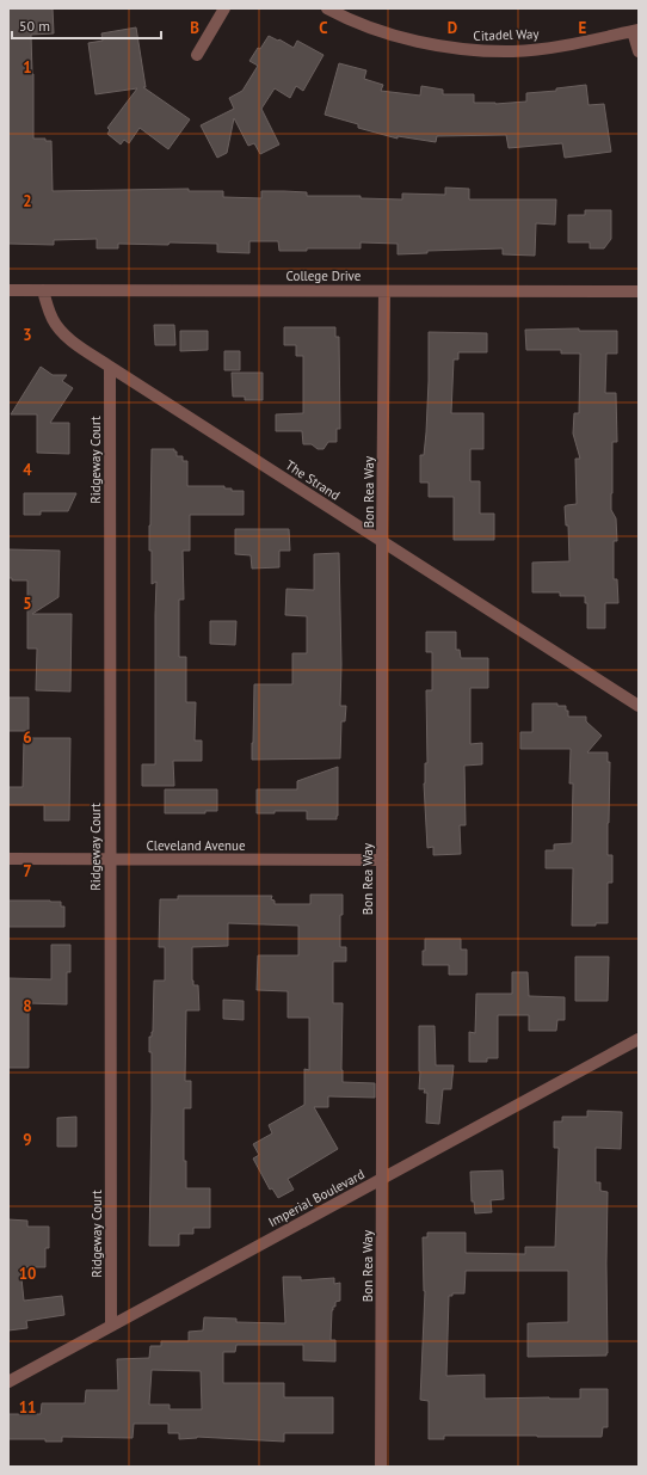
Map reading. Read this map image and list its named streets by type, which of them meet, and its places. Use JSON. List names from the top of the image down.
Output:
{
  "streets": {
    "street": [
      "Citadel Way",
      "College Drive",
      "Ridgeway Court",
      "The Strand",
      "Bon Rea Way",
      "Cleveland Avenue",
      "Imperial Boulevard"
    ]
  },
  "crossings": [
    ["College Drive", "The Strand"],
    ["College Drive", "Bon Rea Way"],
    ["Ridgeway Court", "The Strand"],
    ["Ridgeway Court", "Cleveland Avenue"],
    ["Ridgeway Court", "Imperial Boulevard"],
    ["The Strand", "Bon Rea Way"],
    ["Bon Rea Way", "Cleveland Avenue"],
    ["Bon Rea Way", "Imperial Boulevard"]
  ],
  "scale_bar": "50 m",
  "grid": {
    "columns": [
      "B",
      "C",
      "D",
      "E"
    ],
    "rows": [
      "1",
      "2",
      "3",
      "4",
      "5",
      "6",
      "7",
      "8",
      "9",
      "10",
      "11"
    ]
  }
}
